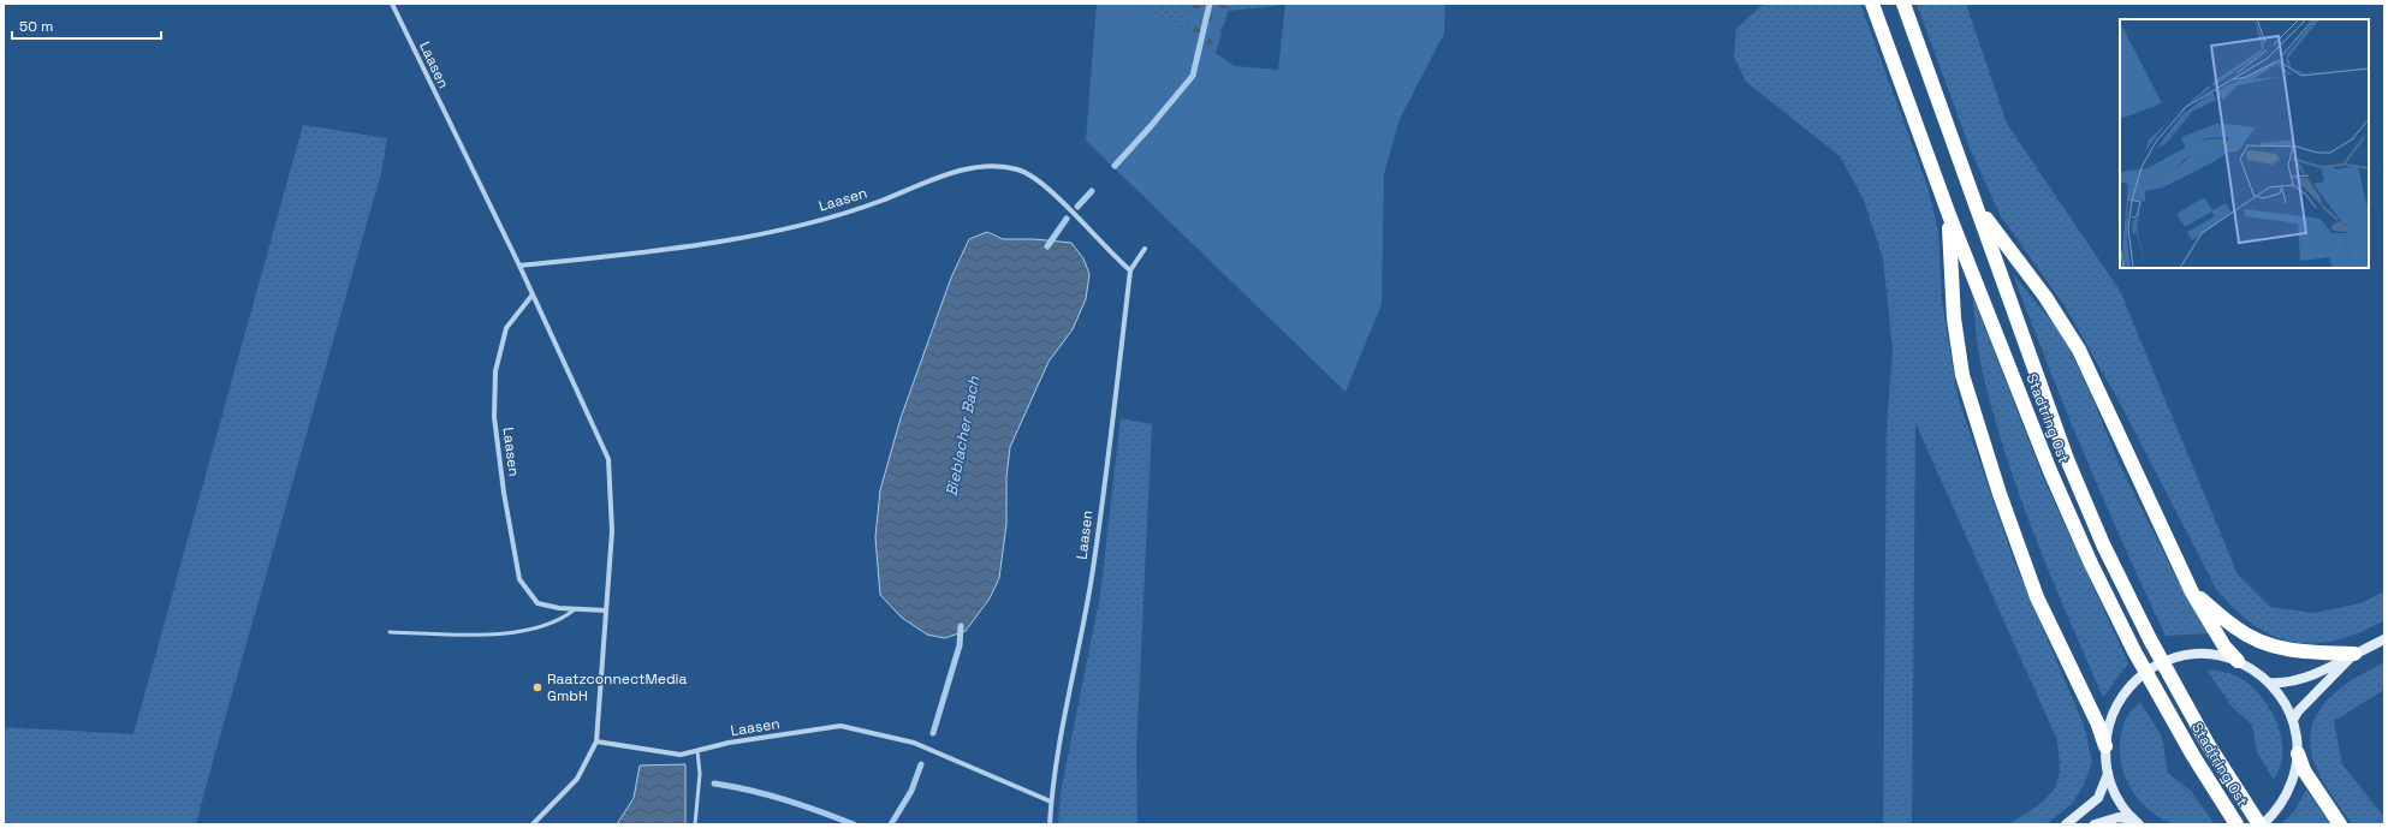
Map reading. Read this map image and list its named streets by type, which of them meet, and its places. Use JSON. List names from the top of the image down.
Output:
{
  "streets": {
    "highway": ["Stadtring Ost"],
    "street": ["Laasen"]
  },
  "water": ["Bieblacher Bach"],
  "places": ["RaatzconnectMedia GmbH"],
  "scale_bar": "50 m"
}
